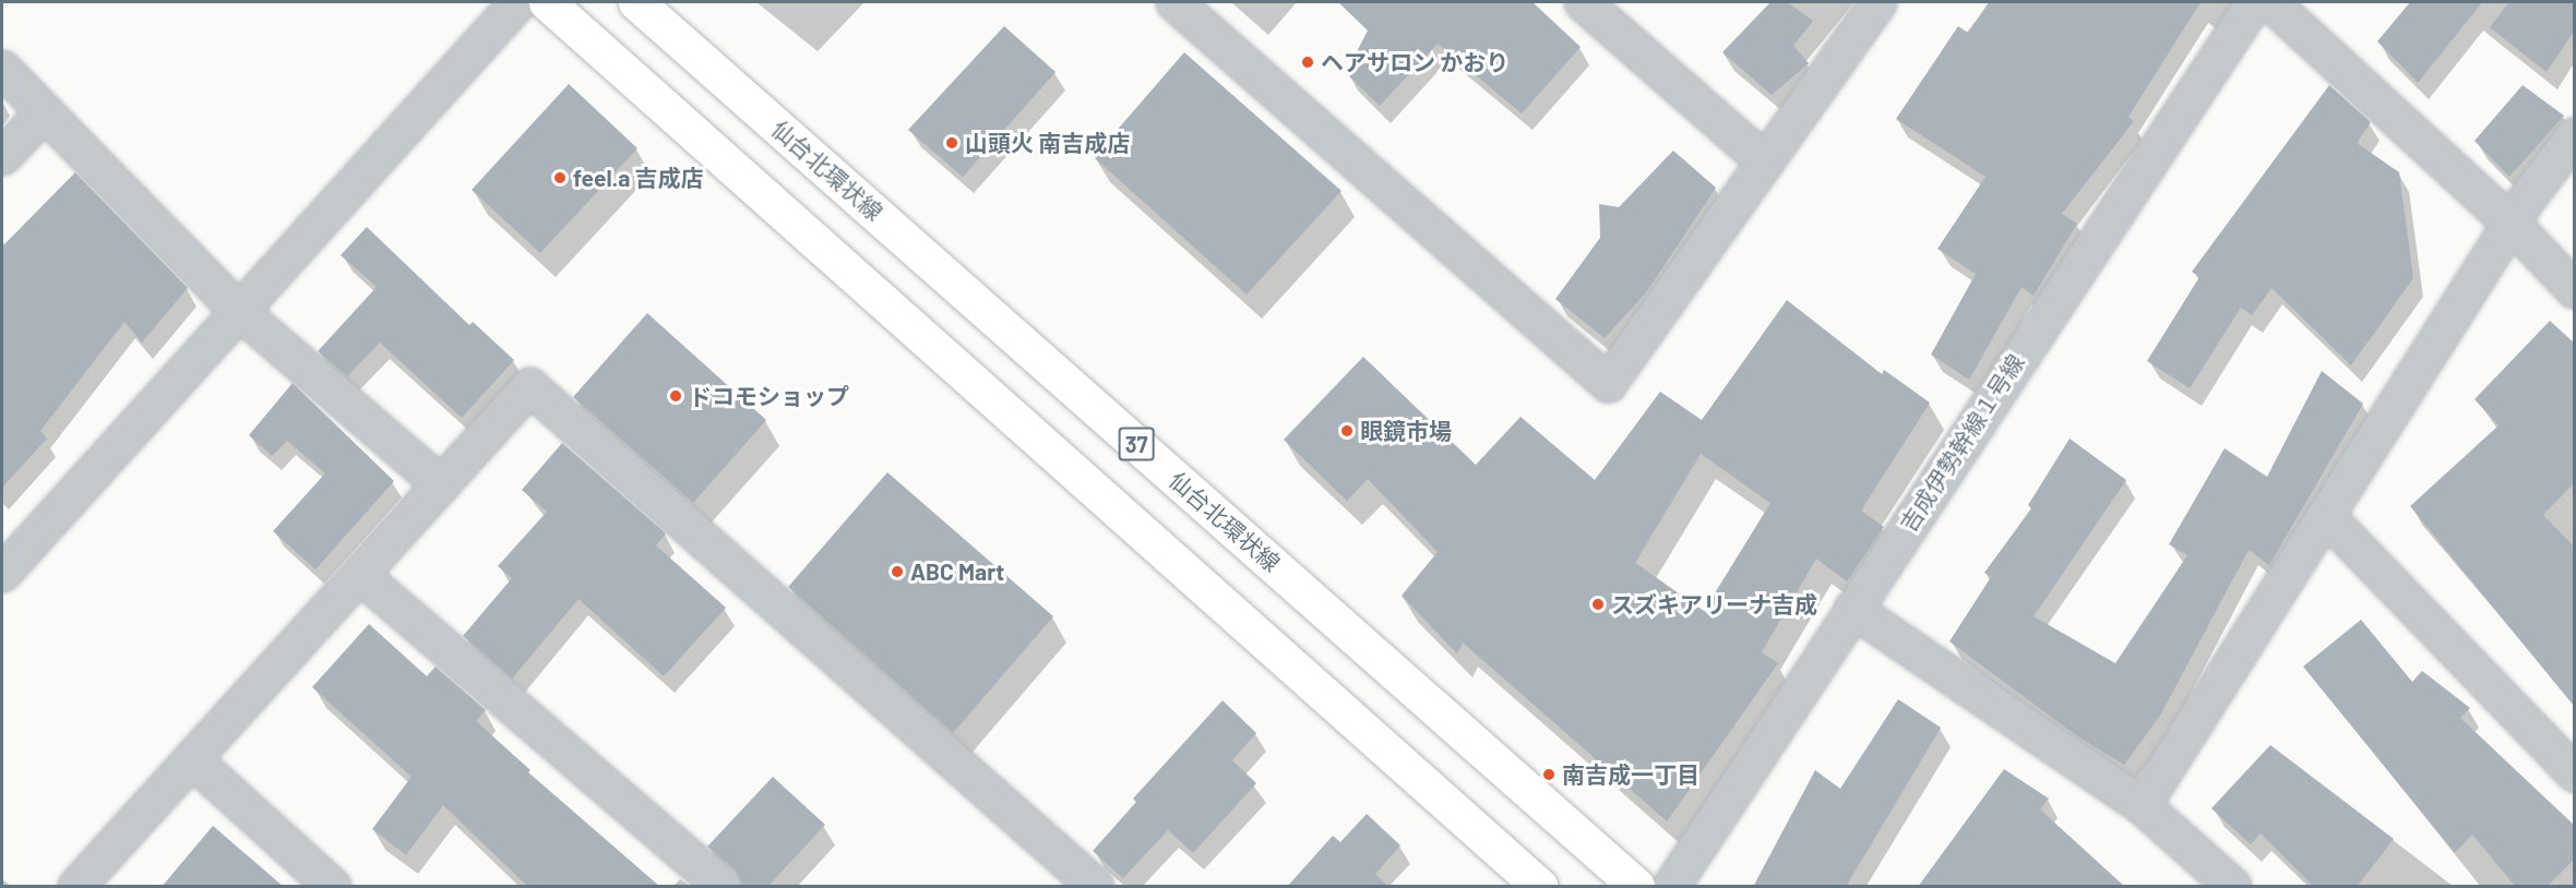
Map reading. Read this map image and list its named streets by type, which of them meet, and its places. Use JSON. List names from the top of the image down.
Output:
{
  "streets": {
    "main road": ["仙台北環状線", "37"],
    "street": ["吉成伊勢幹線１号線"]
  },
  "places": [
    "ヘアサロン かおり",
    "山頭火 南吉成店",
    "feel.a 吉成店",
    "ドコモショップ",
    "眼鏡市場",
    "ABC Mart",
    "スズキアリーナ吉成",
    "南吉成一丁目"
  ]
}
